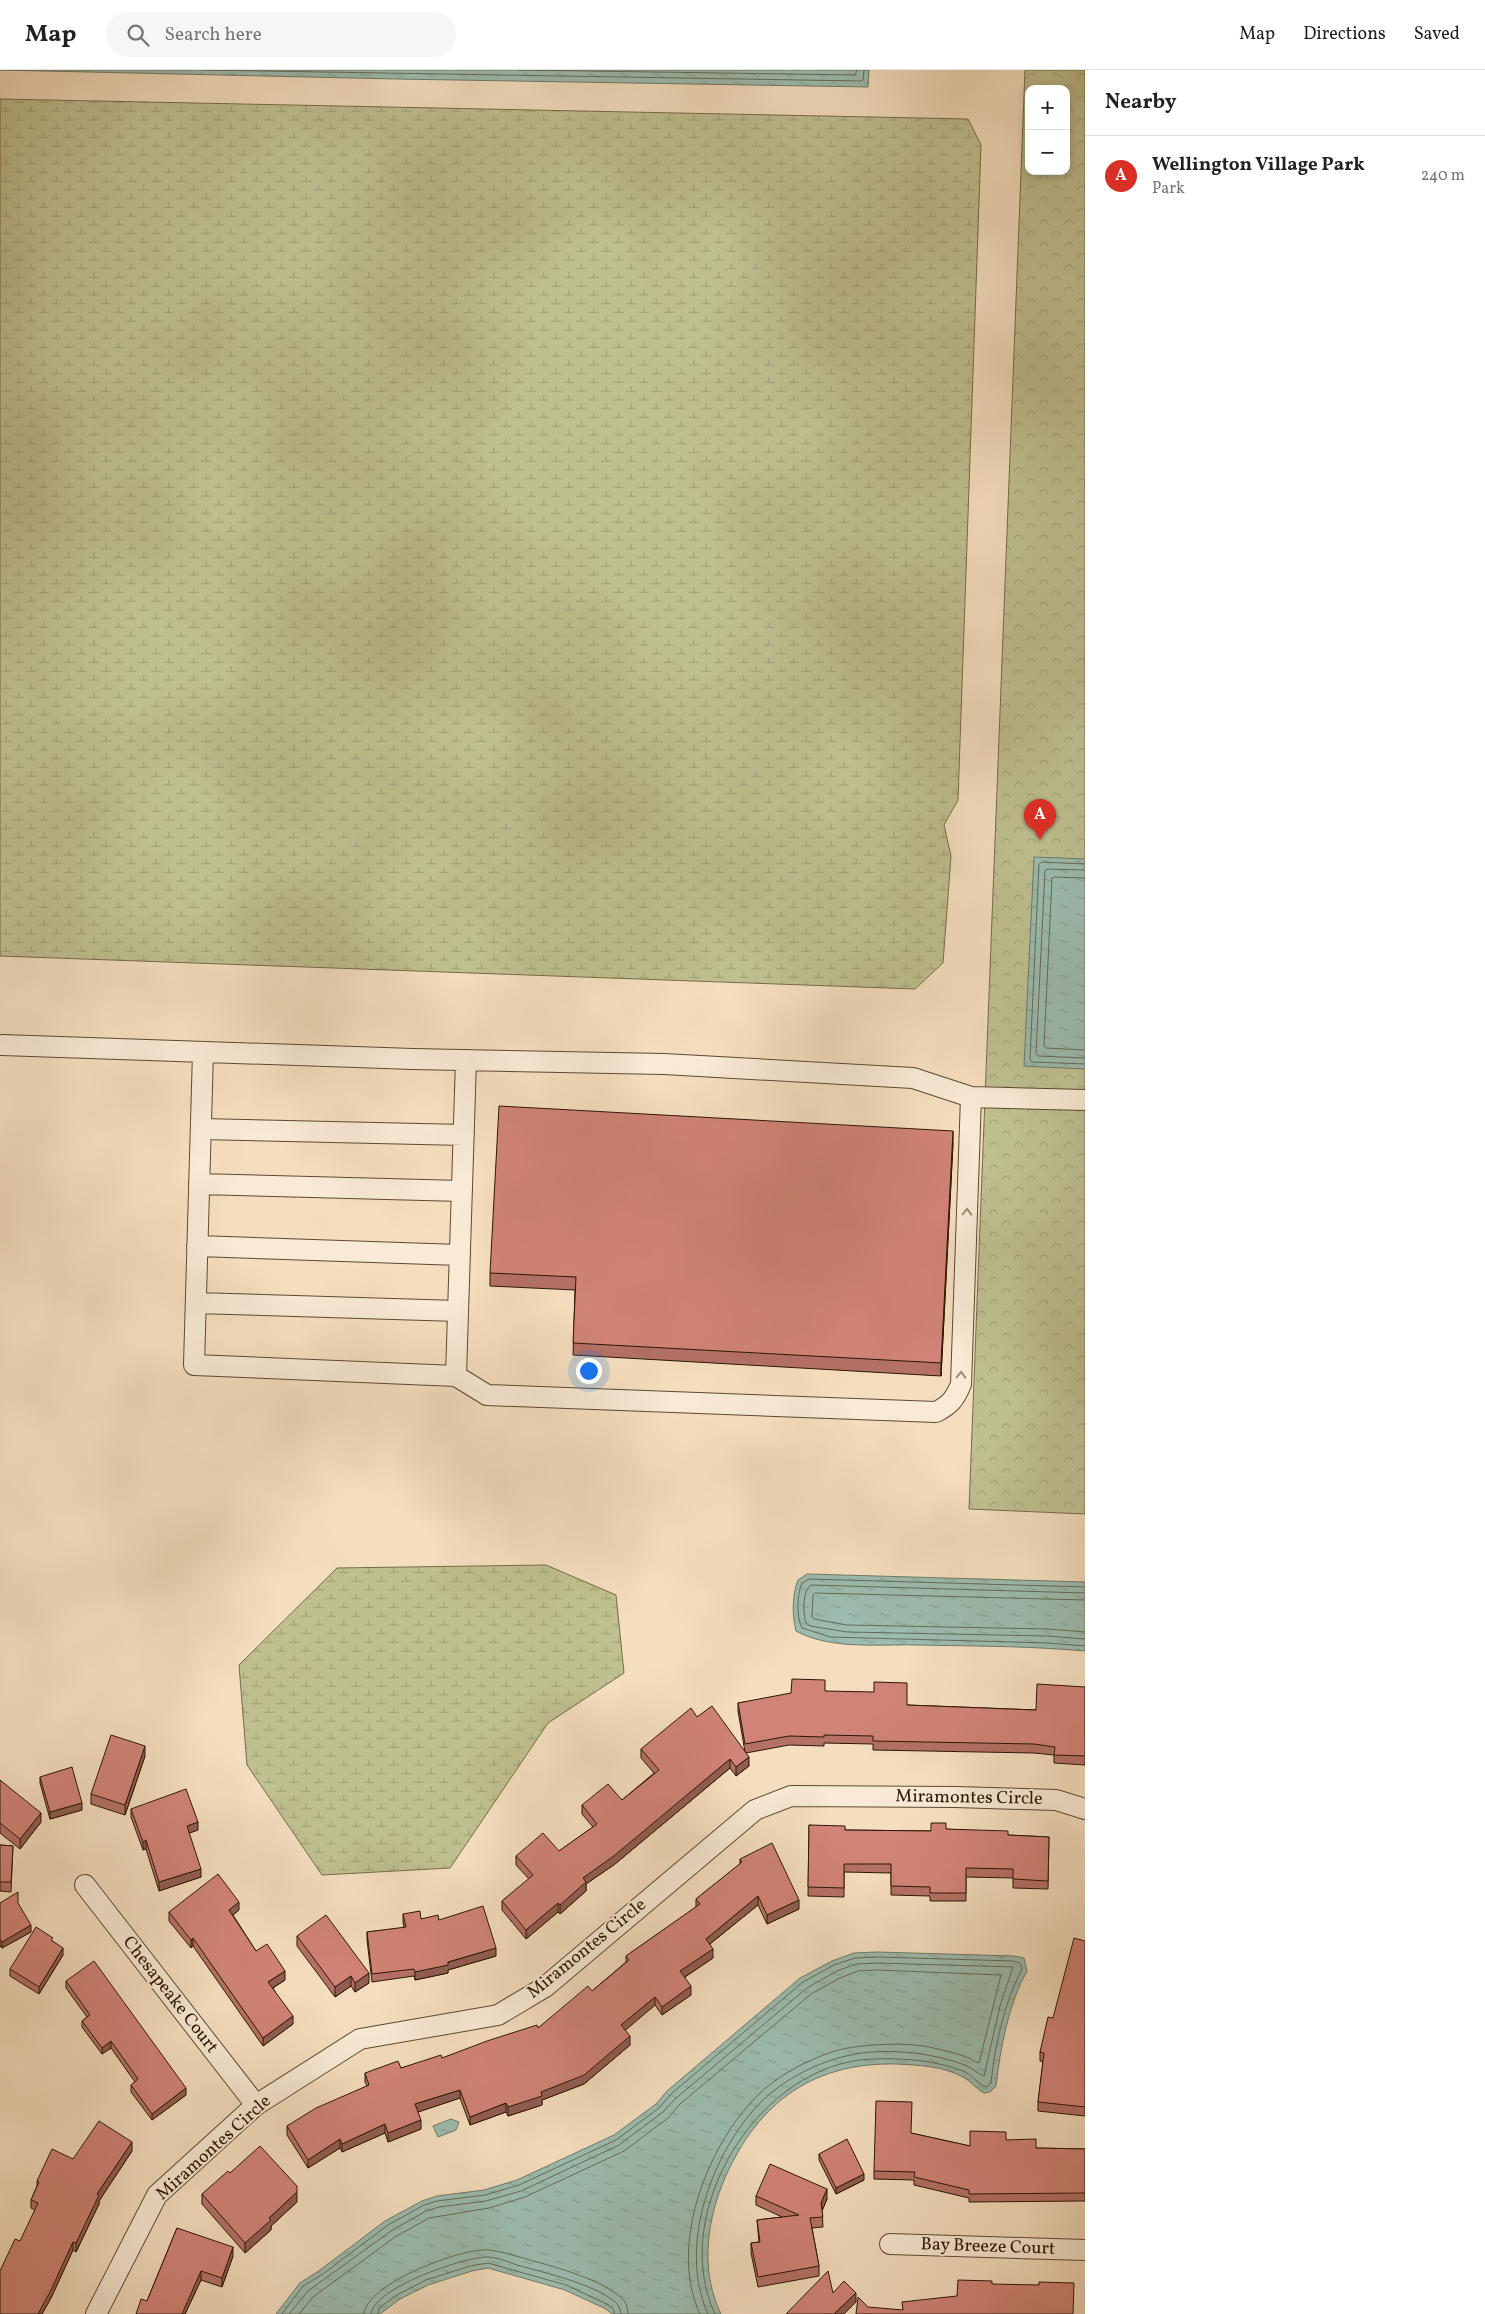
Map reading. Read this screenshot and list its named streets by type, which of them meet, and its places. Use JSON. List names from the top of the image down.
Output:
{
  "streets": {
    "street": ["Miramontes Circle", "Chesapeake Court", "Bay Breeze Court"]
  },
  "crossings": [
    ["Miramontes Circle", "Chesapeake Court"]
  ],
  "page": {
    "header": "Map",
    "search": "Search here",
    "nav": ["Map", "Directions", "Saved"],
    "heading": "Nearby",
    "map_buttons": ["+", "−"],
    "list": [
      {
        "mark": "A",
        "name": "Wellington Village Park",
        "note": "Park",
        "value": "240 m"
      }
    ],
    "pins": "A"
  }
}
